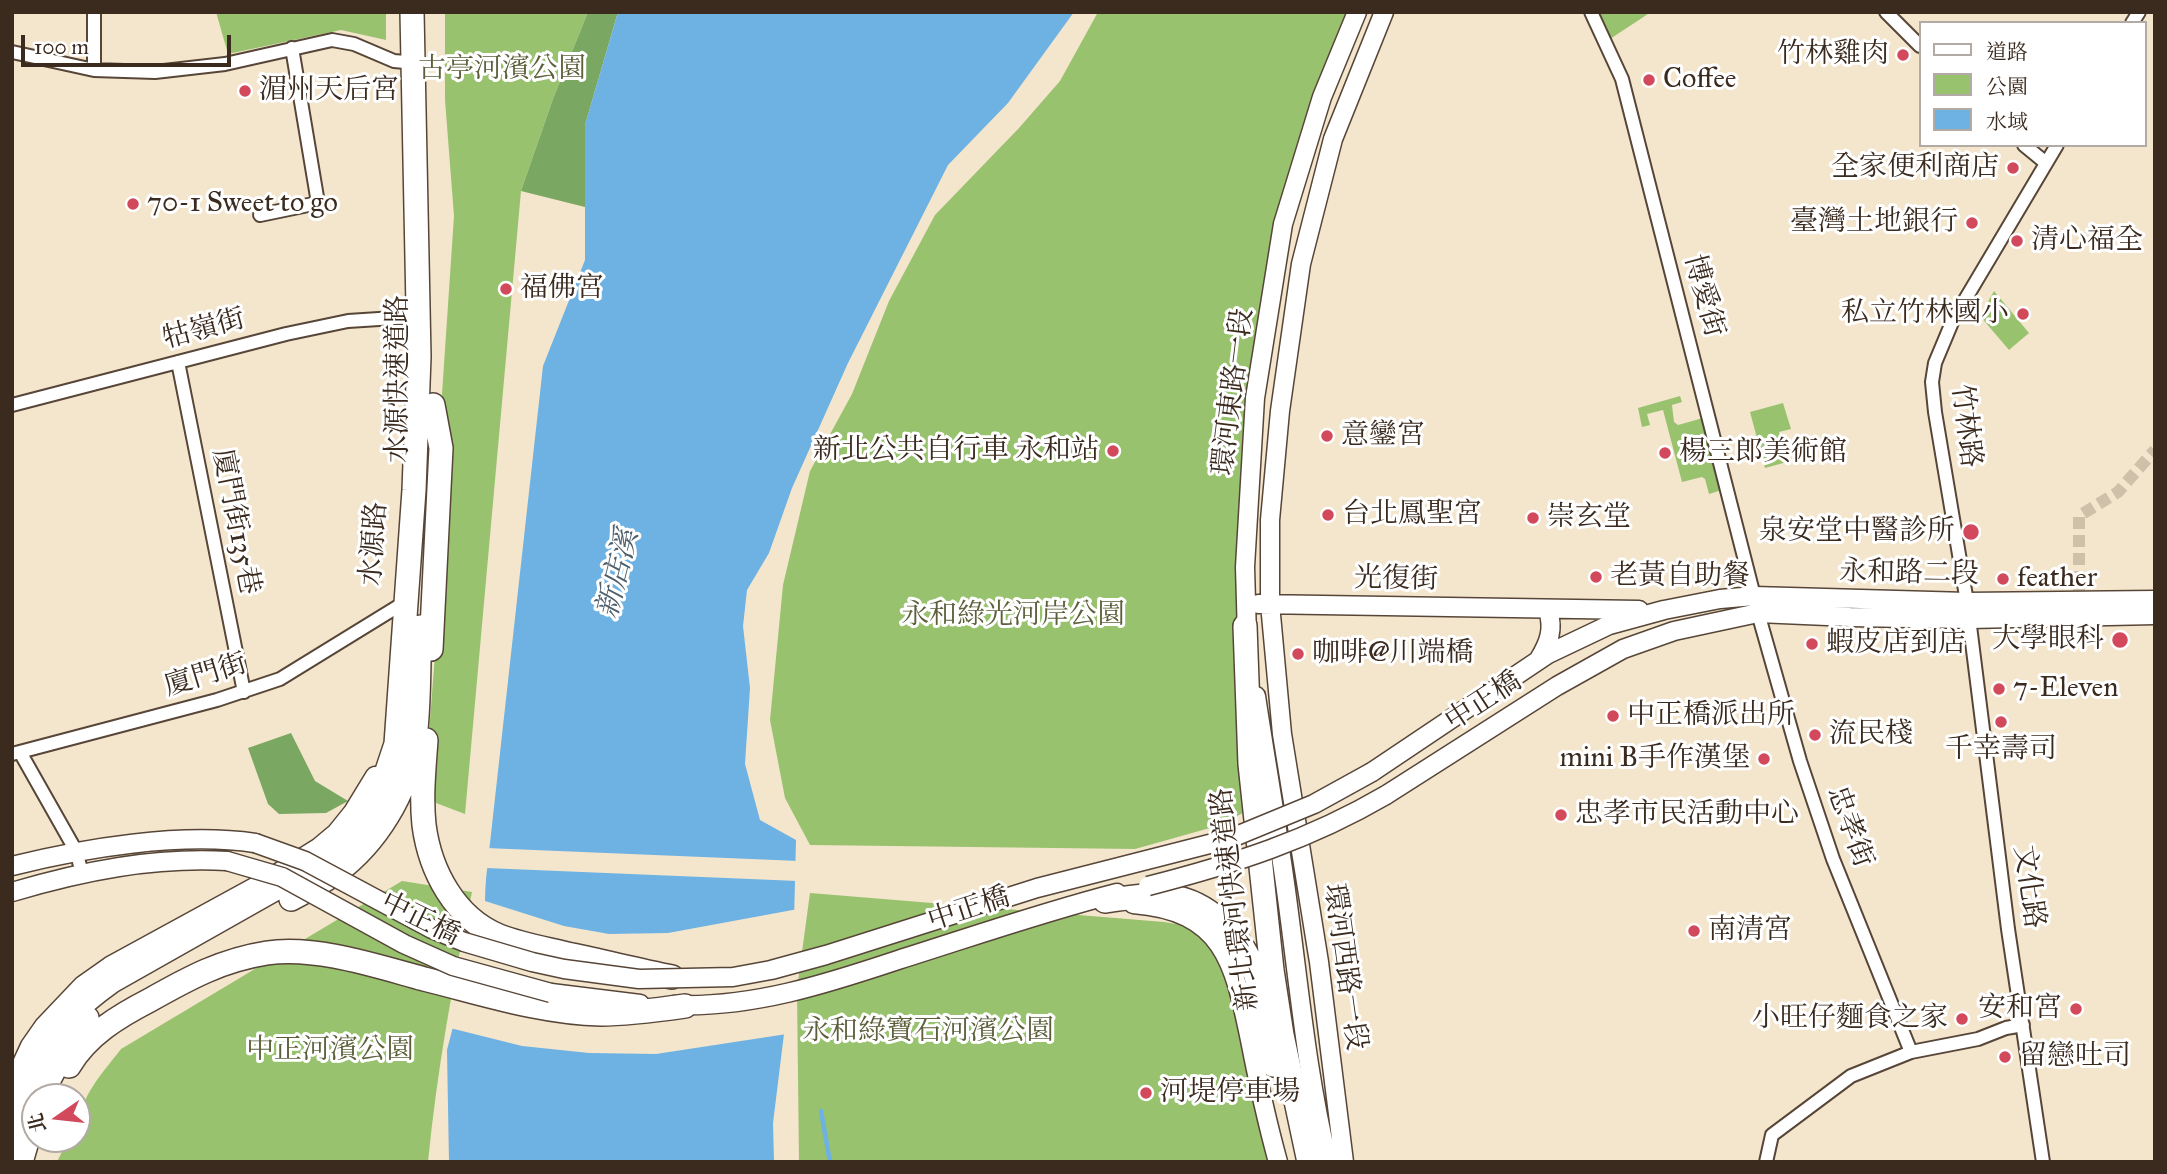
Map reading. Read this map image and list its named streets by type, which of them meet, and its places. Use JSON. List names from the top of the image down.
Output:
{
  "streets": {
    "highway": ["水源快速道路", "新北環河快速道路"],
    "main road": [
      "環河東路一段",
      "水源路",
      "永和路二段",
      "光復街",
      "中正橋",
      "環河西路一段"
    ],
    "street": [
      "博愛街",
      "牯嶺街",
      "竹林路",
      "廈門街135巷",
      "廈門街",
      "忠孝街",
      "文化路"
    ]
  },
  "crossings": [
    ["博愛街", "永和路二段"],
    ["博愛街", "中正橋"],
    ["博愛街", "忠孝街"],
    ["牯嶺街", "廈門街135巷"],
    ["牯嶺街", "水源路"],
    ["水源快速道路", "水源路"],
    ["環河東路一段", "光復街"],
    ["環河東路一段", "新北環河快速道路"],
    ["環河東路一段", "環河西路一段"],
    ["竹林路", "永和路二段"],
    ["竹林路", "文化路"],
    ["廈門街135巷", "廈門街"],
    ["水源路", "廈門街"],
    ["永和路二段", "光復街"],
    ["永和路二段", "中正橋"],
    ["永和路二段", "忠孝街"],
    ["永和路二段", "文化路"],
    ["光復街", "中正橋"],
    ["光復街", "新北環河快速道路"],
    ["中正橋", "忠孝街"]
  ],
  "water": ["新店溪"],
  "parks": [
    "古亭河濱公園",
    "永和綠光河岸公園",
    "永和綠寶石河濱公園",
    "中正河濱公園"
  ],
  "places": [
    "竹林雞肉",
    "Coffee",
    "湄州天后宮",
    "全家便利商店",
    "70-1 Sweet to go",
    "臺灣土地銀行",
    "清心福全",
    "福佛宮",
    "私立竹林國小",
    "意鑾宮",
    "新北公共自行車 永和站",
    "楊三郎美術館",
    "台北鳳聖宮",
    "崇玄堂",
    "泉安堂中醫診所",
    "老黃自助餐",
    "feather",
    "大學眼科",
    "蝦皮店到店",
    "咖啡@川端橋",
    "7-Eleven",
    "中正橋派出所",
    "千幸壽司",
    "流民棧",
    "mini B手作漢堡",
    "忠孝市民活動中心",
    "南清宮",
    "安和宮",
    "小旺仔麵食之家",
    "留戀吐司",
    "河堤停車場"
  ],
  "legend": ["道路", "公園", "水域"],
  "scale_bar": "100 m",
  "north": "left"
}
